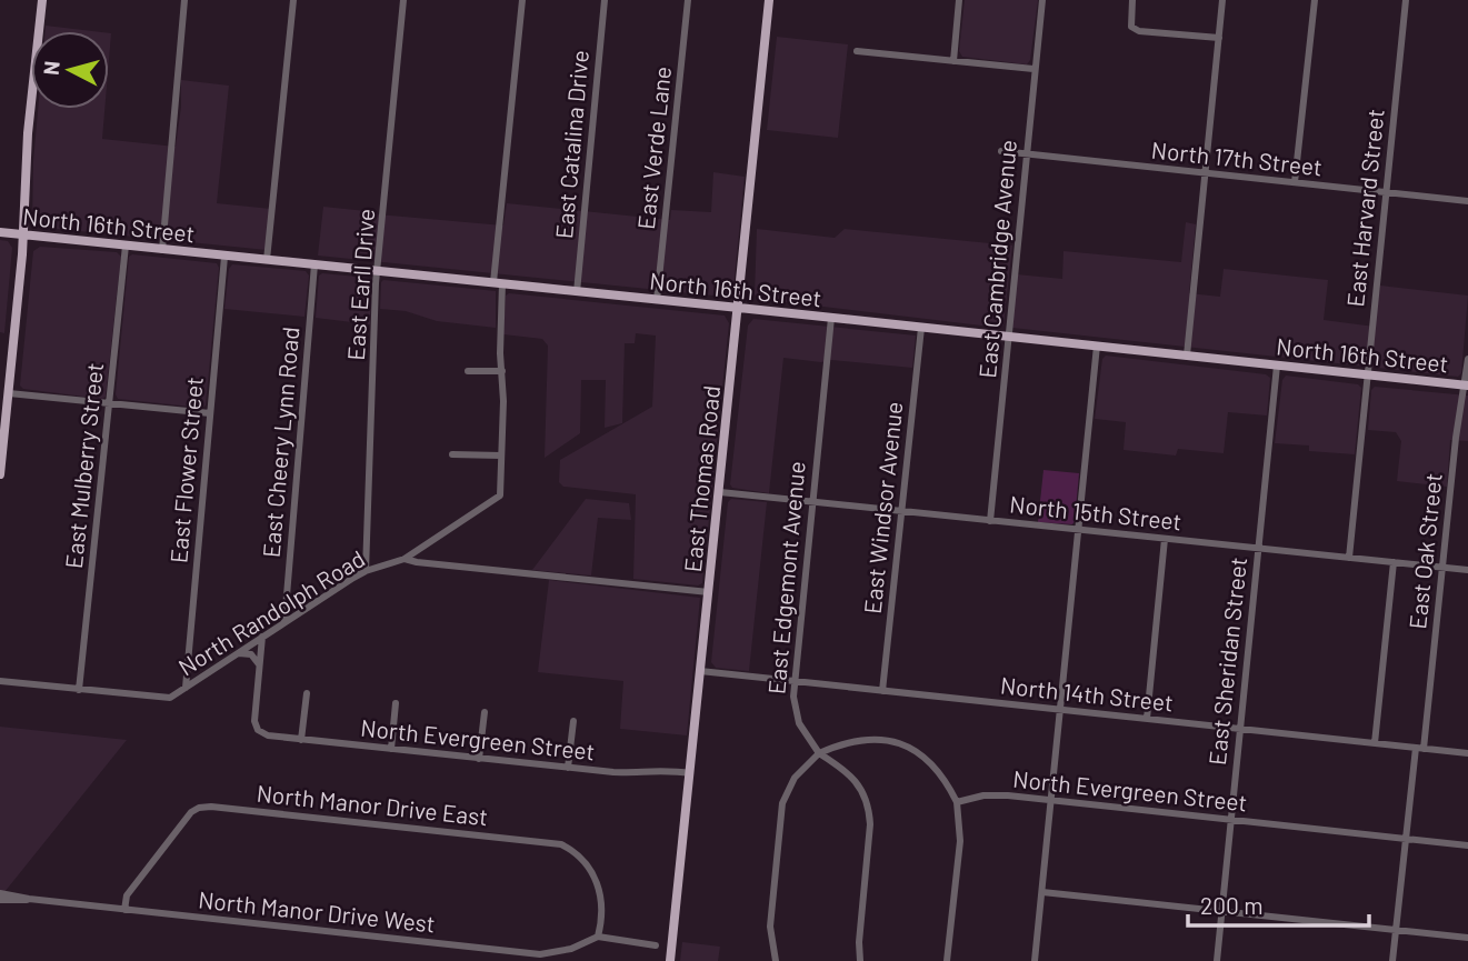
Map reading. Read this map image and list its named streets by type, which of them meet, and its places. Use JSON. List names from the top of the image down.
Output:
{
  "streets": {
    "main road": ["North 16th Street", "East Thomas Road"],
    "street": [
      "East Catalina Drive",
      "East Verde Lane",
      "North 17th Street",
      "East Harvard Street",
      "East Cambridge Avenue",
      "East Earll Drive",
      "East Cheery Lynn Road",
      "East Mulberry Street",
      "East Flower Street",
      "East Windsor Avenue",
      "North 15th Street",
      "East Oak Street",
      "East Edgemont Avenue",
      "North Randolph Road",
      "East Sheridan Street",
      "North 14th Street",
      "North Evergreen Street",
      "North Manor Drive East",
      "North Manor Drive West"
    ]
  },
  "crossings": [
    ["East Catalina Drive", "North 16th Street"],
    ["East Verde Lane", "North 16th Street"],
    ["North 17th Street", "East Harvard Street"],
    ["North 17th Street", "East Cambridge Avenue"],
    ["East Harvard Street", "North 16th Street"],
    ["East Harvard Street", "North 15th Street"],
    ["North 16th Street", "East Cambridge Avenue"],
    ["North 16th Street", "East Earll Drive"],
    ["North 16th Street", "East Cheery Lynn Road"],
    ["North 16th Street", "East Mulberry Street"],
    ["North 16th Street", "East Flower Street"],
    ["North 16th Street", "East Thomas Road"],
    ["North 16th Street", "East Windsor Avenue"],
    ["North 16th Street", "East Oak Street"],
    ["North 16th Street", "East Edgemont Avenue"],
    ["North 16th Street", "East Sheridan Street"],
    ["East Cambridge Avenue", "North 15th Street"],
    ["East Earll Drive", "North Randolph Road"],
    ["East Cheery Lynn Road", "North Randolph Road"],
    ["East Mulberry Street", "North Randolph Road"],
    ["East Flower Street", "North Randolph Road"],
    ["East Thomas Road", "North 15th Street"],
    ["East Thomas Road", "North 14th Street"],
    ["East Thomas Road", "North Evergreen Street"],
    ["East Windsor Avenue", "North 15th Street"],
    ["East Windsor Avenue", "North 14th Street"],
    ["North 15th Street", "East Oak Street"],
    ["North 15th Street", "East Edgemont Avenue"],
    ["North 15th Street", "East Sheridan Street"],
    ["East Oak Street", "North 14th Street"],
    ["East Oak Street", "North Evergreen Street"],
    ["East Edgemont Avenue", "North 14th Street"],
    ["East Sheridan Street", "North 14th Street"],
    ["East Sheridan Street", "North Evergreen Street"],
    ["North Manor Drive East", "North Manor Drive West"]
  ],
  "scale_bar": "200 m",
  "north": "left"
}
